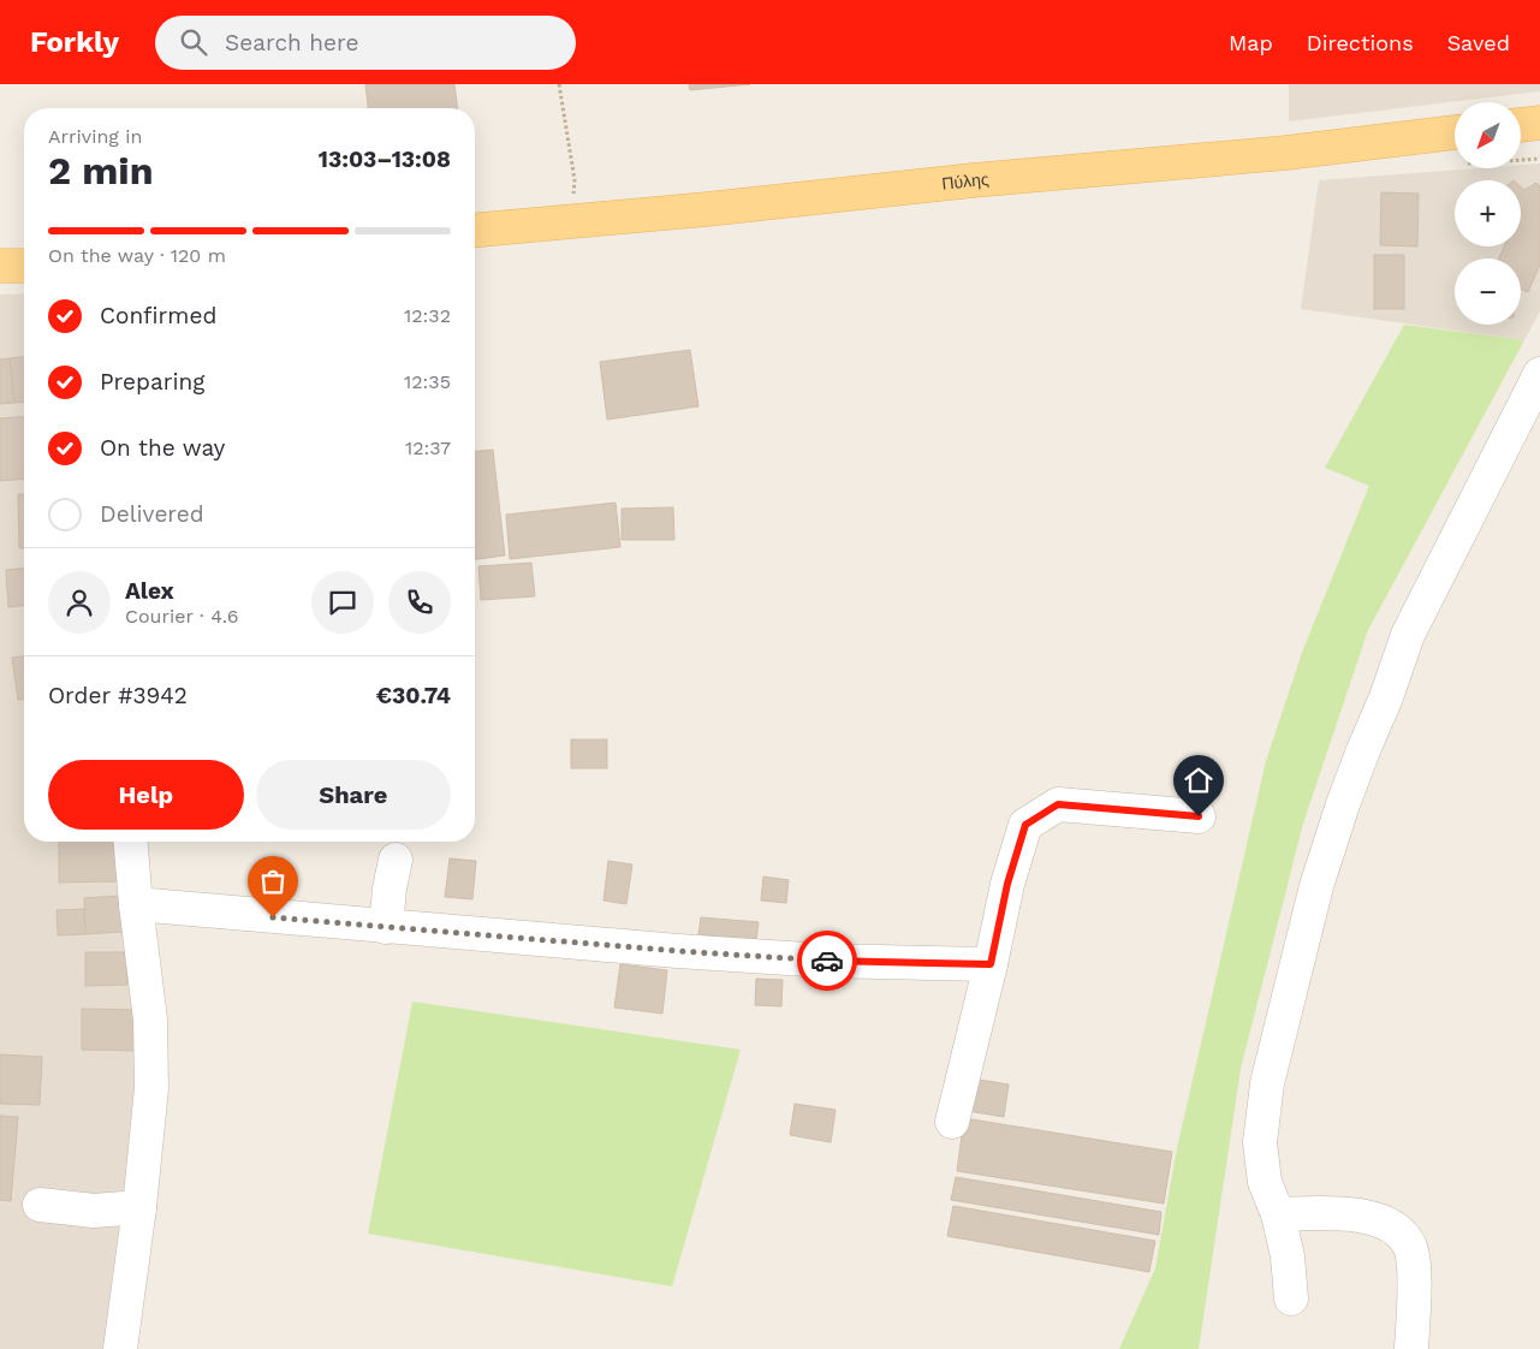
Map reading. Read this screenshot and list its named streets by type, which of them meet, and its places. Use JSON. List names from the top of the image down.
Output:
{
  "streets": {
    "main road": ["Πύλης"]
  },
  "north": "bottom left",
  "page": {
    "header": "Forkly",
    "search": "Search here",
    "nav": ["Map", "Directions", "Saved"],
    "map_buttons": ["+", "−"],
    "heading": ["2 min", "Arriving in", "13:03–13:08"],
    "panel": [
      "Alex",
      "Courier · 4.6",
      "Order #3942",
      "€30.74"
    ],
    "bar": "On the way · 120 m",
    "list": [
      ["Confirmed", "12:32"],
      ["Preparing", "12:35"],
      ["On the way", "12:37"],
      "Delivered"
    ],
    "buttons": ["Help", "Share"]
  }
}
